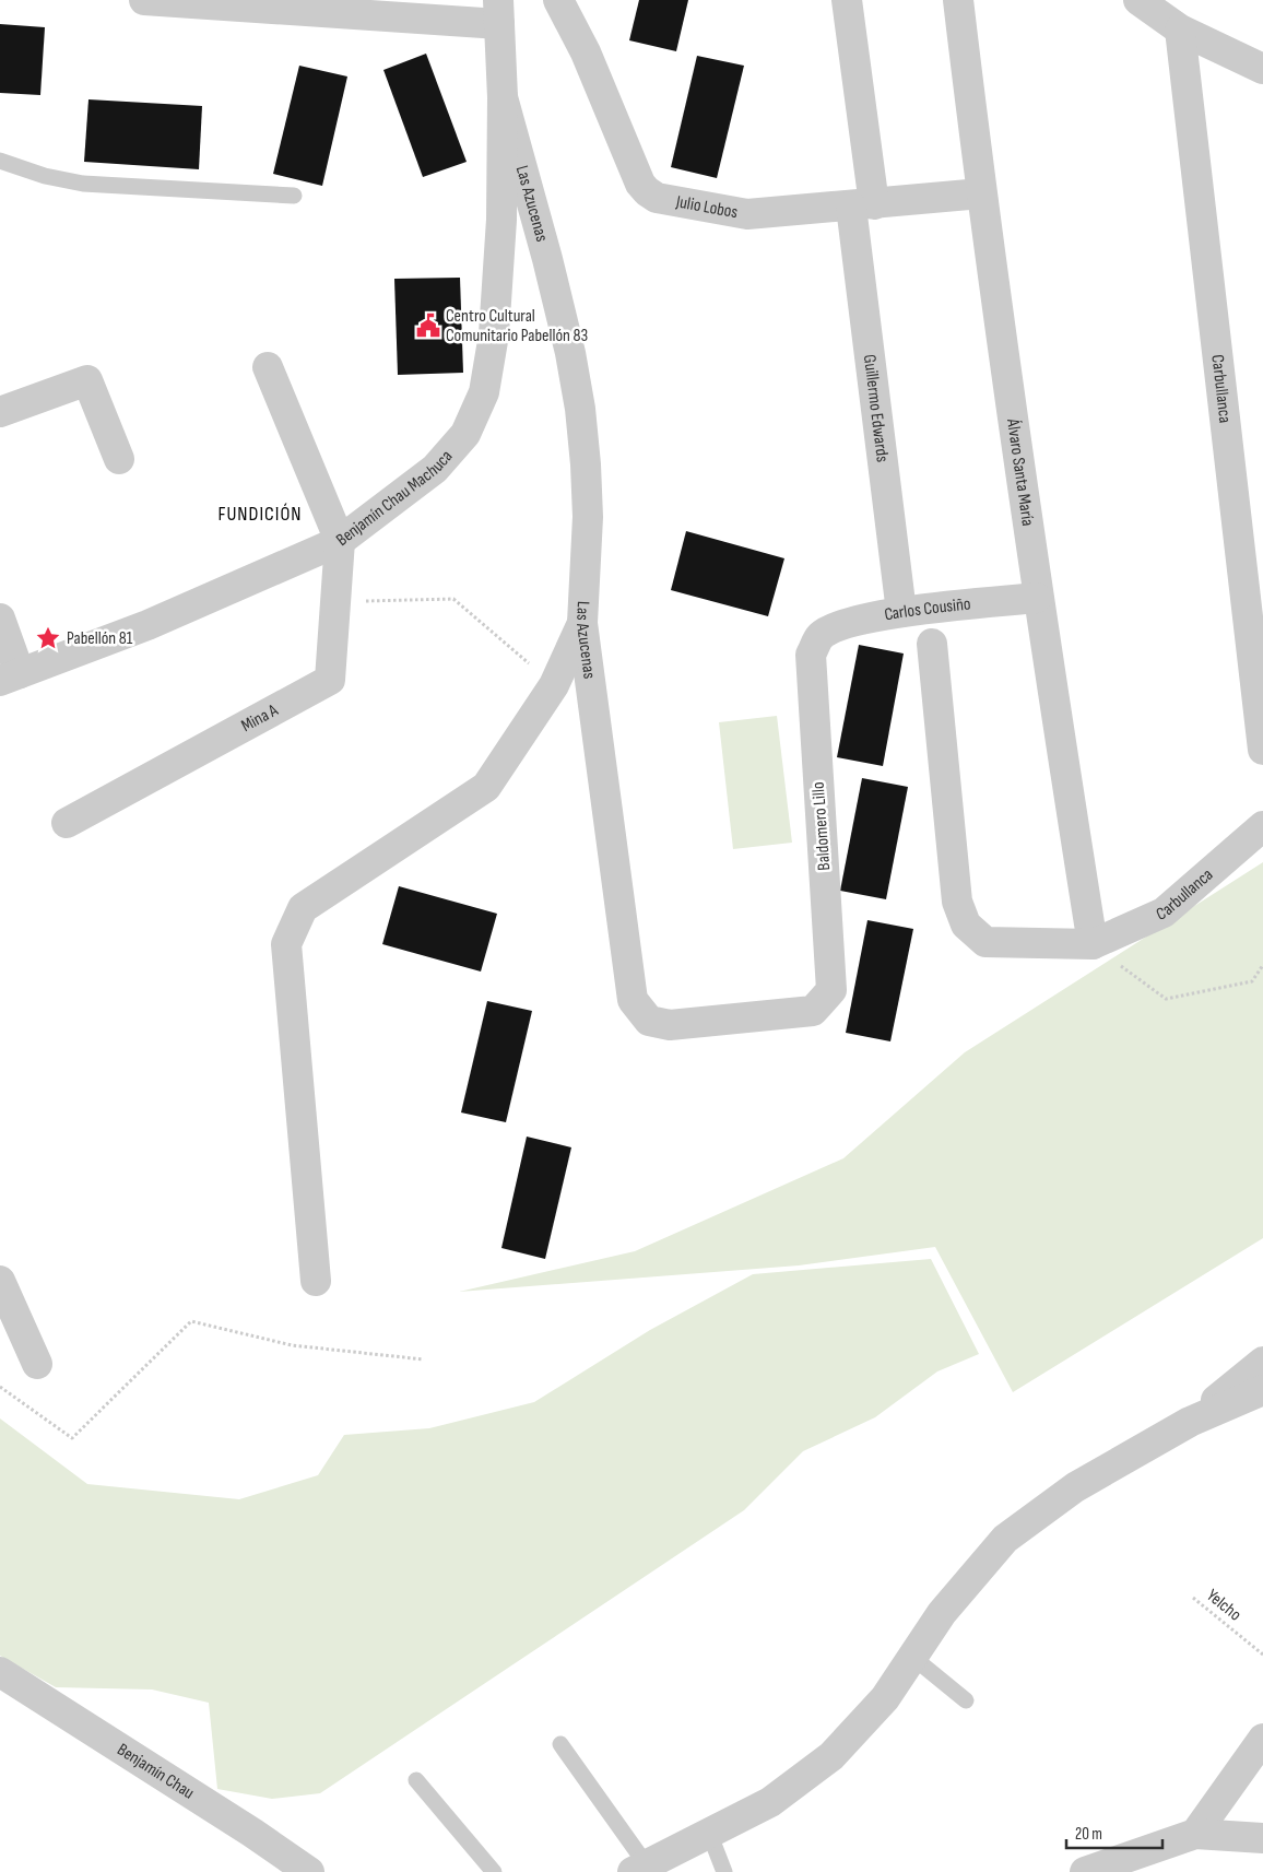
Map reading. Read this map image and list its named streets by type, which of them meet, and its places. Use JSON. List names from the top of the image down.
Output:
{
  "streets": {
    "street": [
      "Las Azucenas",
      "Julio Lobos",
      "Carbullanca",
      "Guillermo Edwards",
      "Álvaro Santa María",
      "Benjamín Chau Machuca",
      "Carlos Cousiño",
      "Mina A",
      "Baldomero Lillo",
      "Benjamín Chau"
    ],
    "path": ["Yelcho"]
  },
  "crossings": [
    ["Las Azucenas", "Benjamín Chau Machuca"],
    ["Las Azucenas", "Baldomero Lillo"],
    ["Julio Lobos", "Guillermo Edwards"],
    ["Julio Lobos", "Álvaro Santa María"],
    ["Carbullanca", "Álvaro Santa María"],
    ["Guillermo Edwards", "Carlos Cousiño"],
    ["Álvaro Santa María", "Carlos Cousiño"],
    ["Benjamín Chau Machuca", "Mina A"],
    ["Carlos Cousiño", "Baldomero Lillo"]
  ],
  "districts": ["FUNDICIÓN"],
  "places": {
    "public building": ["Centro Cultural Comunitario Pabellón 83"],
    "place": ["Pabellón 81"]
  },
  "scale_bar": "20 m"
}
